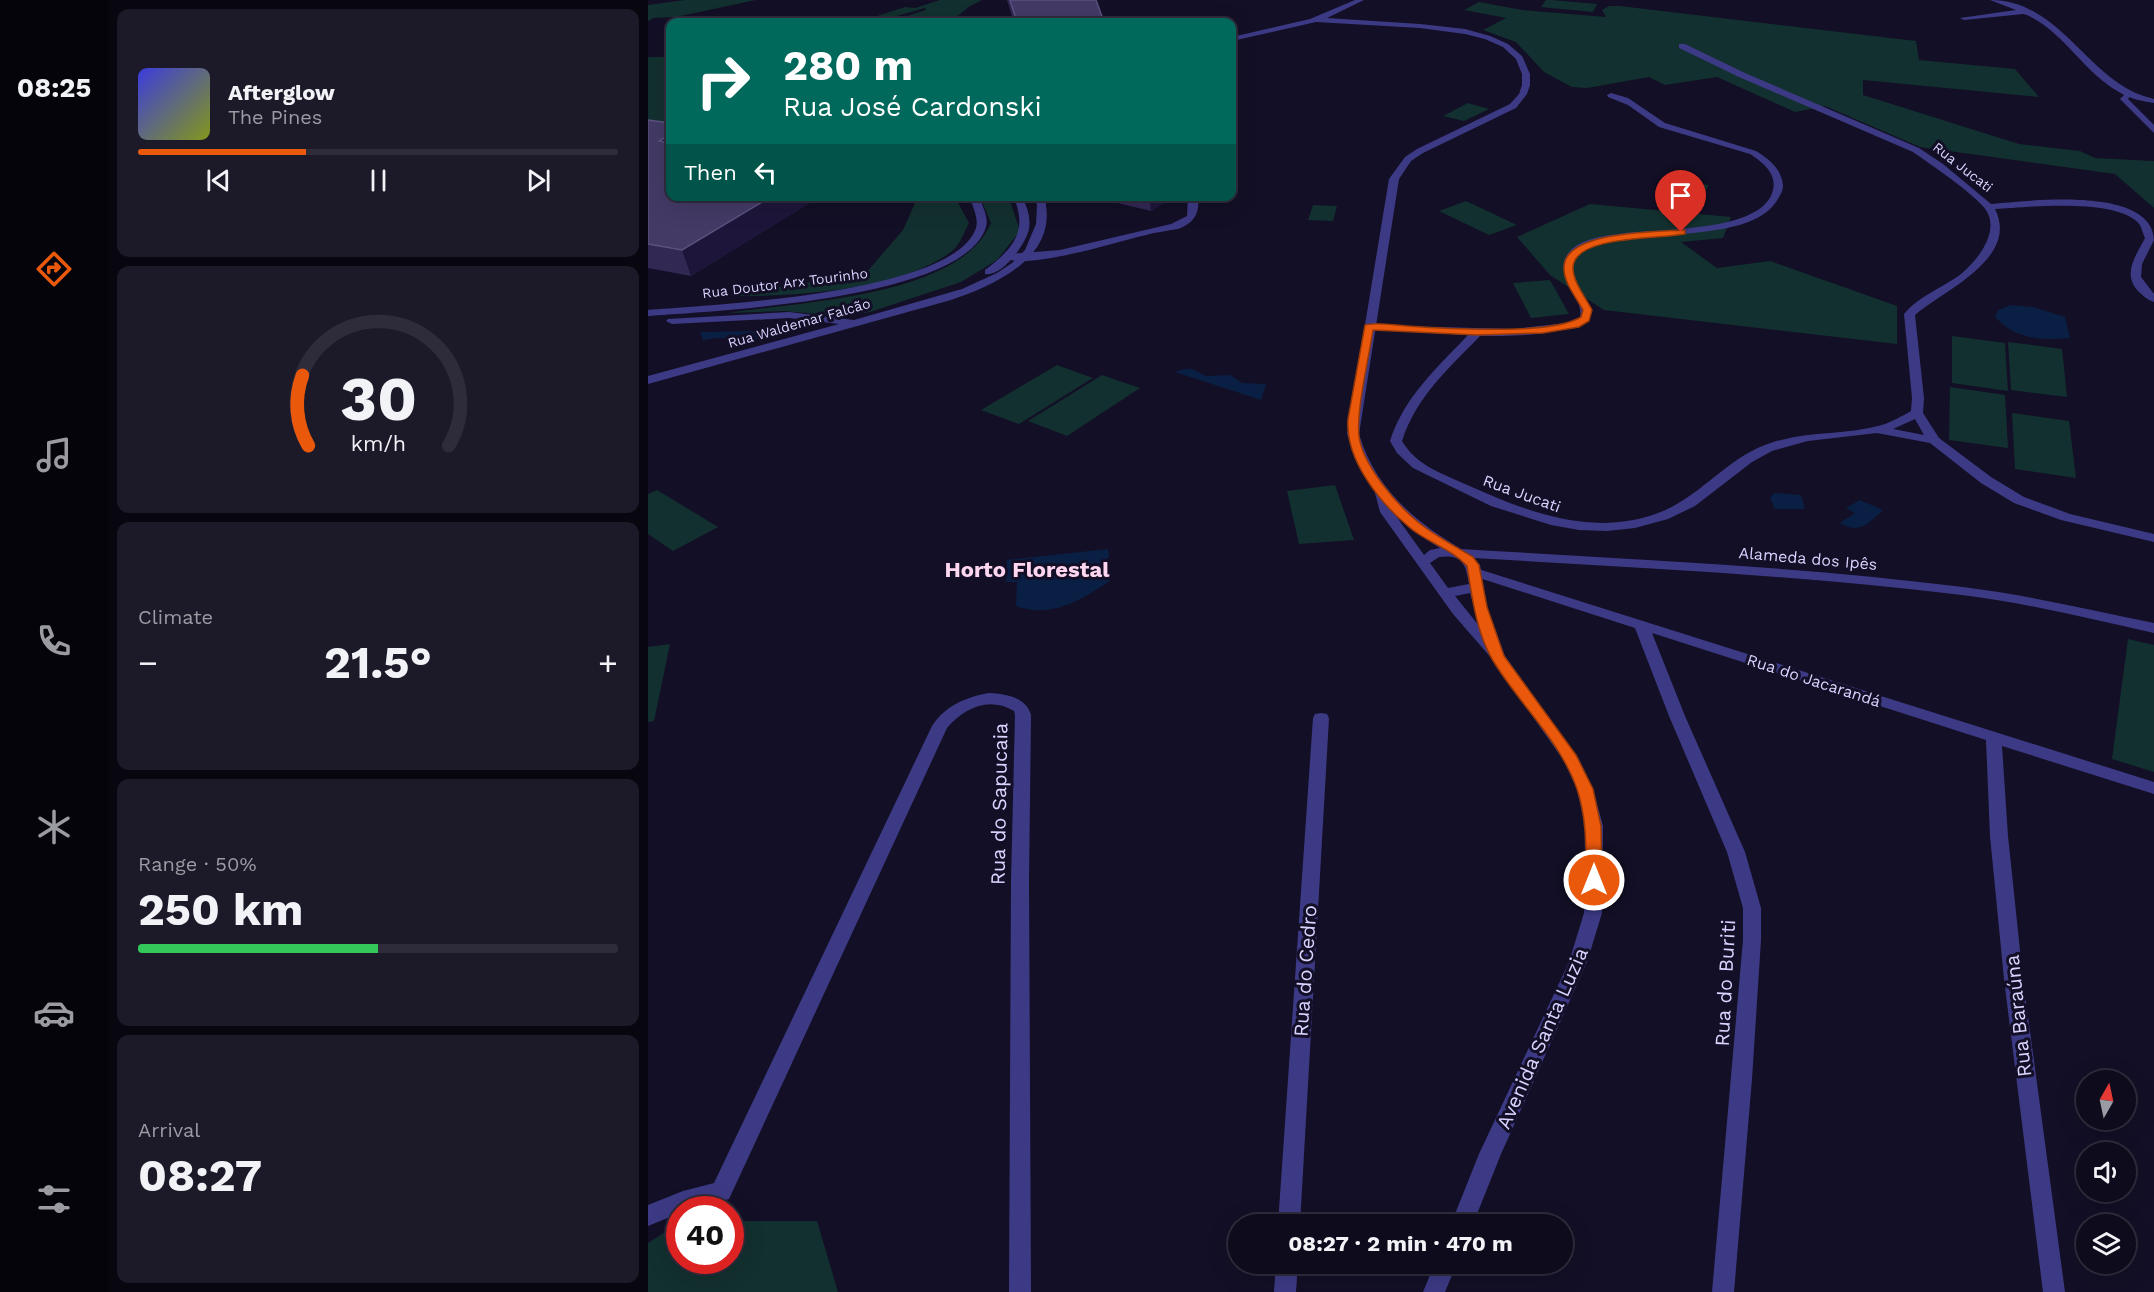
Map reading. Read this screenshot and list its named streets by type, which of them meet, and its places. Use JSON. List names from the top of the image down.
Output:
{
  "streets": {
    "street": [
      "Rua Jucati",
      "Rua Doutor Arx Tourinho",
      "Rua Waldemar Falcão",
      "Alameda dos Ipês",
      "Rua do Jacarandá",
      "Rua do Sapucaia",
      "Rua do Cedro",
      "Rua do Buriti",
      "Rua Baraúna",
      "Avenida Santa Luzia"
    ]
  },
  "crossings": [
    ["Alameda dos Ipês", "Avenida Santa Luzia"],
    ["Rua do Jacarandá", "Rua do Buriti"],
    ["Rua do Jacarandá", "Rua Baraúna"],
    ["Rua do Jacarandá", "Avenida Santa Luzia"]
  ],
  "districts": ["Horto Florestal"],
  "north": "top",
  "page": {
    "tabs": "08:25",
    "turn": ["280 m", "Rua José Cardonski"],
    "song": ["Afterglow", "The Pines"],
    "then": "Then",
    "tile": [
      "Climate",
      ["Range · 50%", "250 km"],
      ["Arrival", "08:27"]
    ],
    "heat": ["−", "21.5°", "+"],
    "limit": "40",
    "trip": "08:27 · 2 min · 470 m",
    "gauge": ["30", "km/h"]
  }
}
